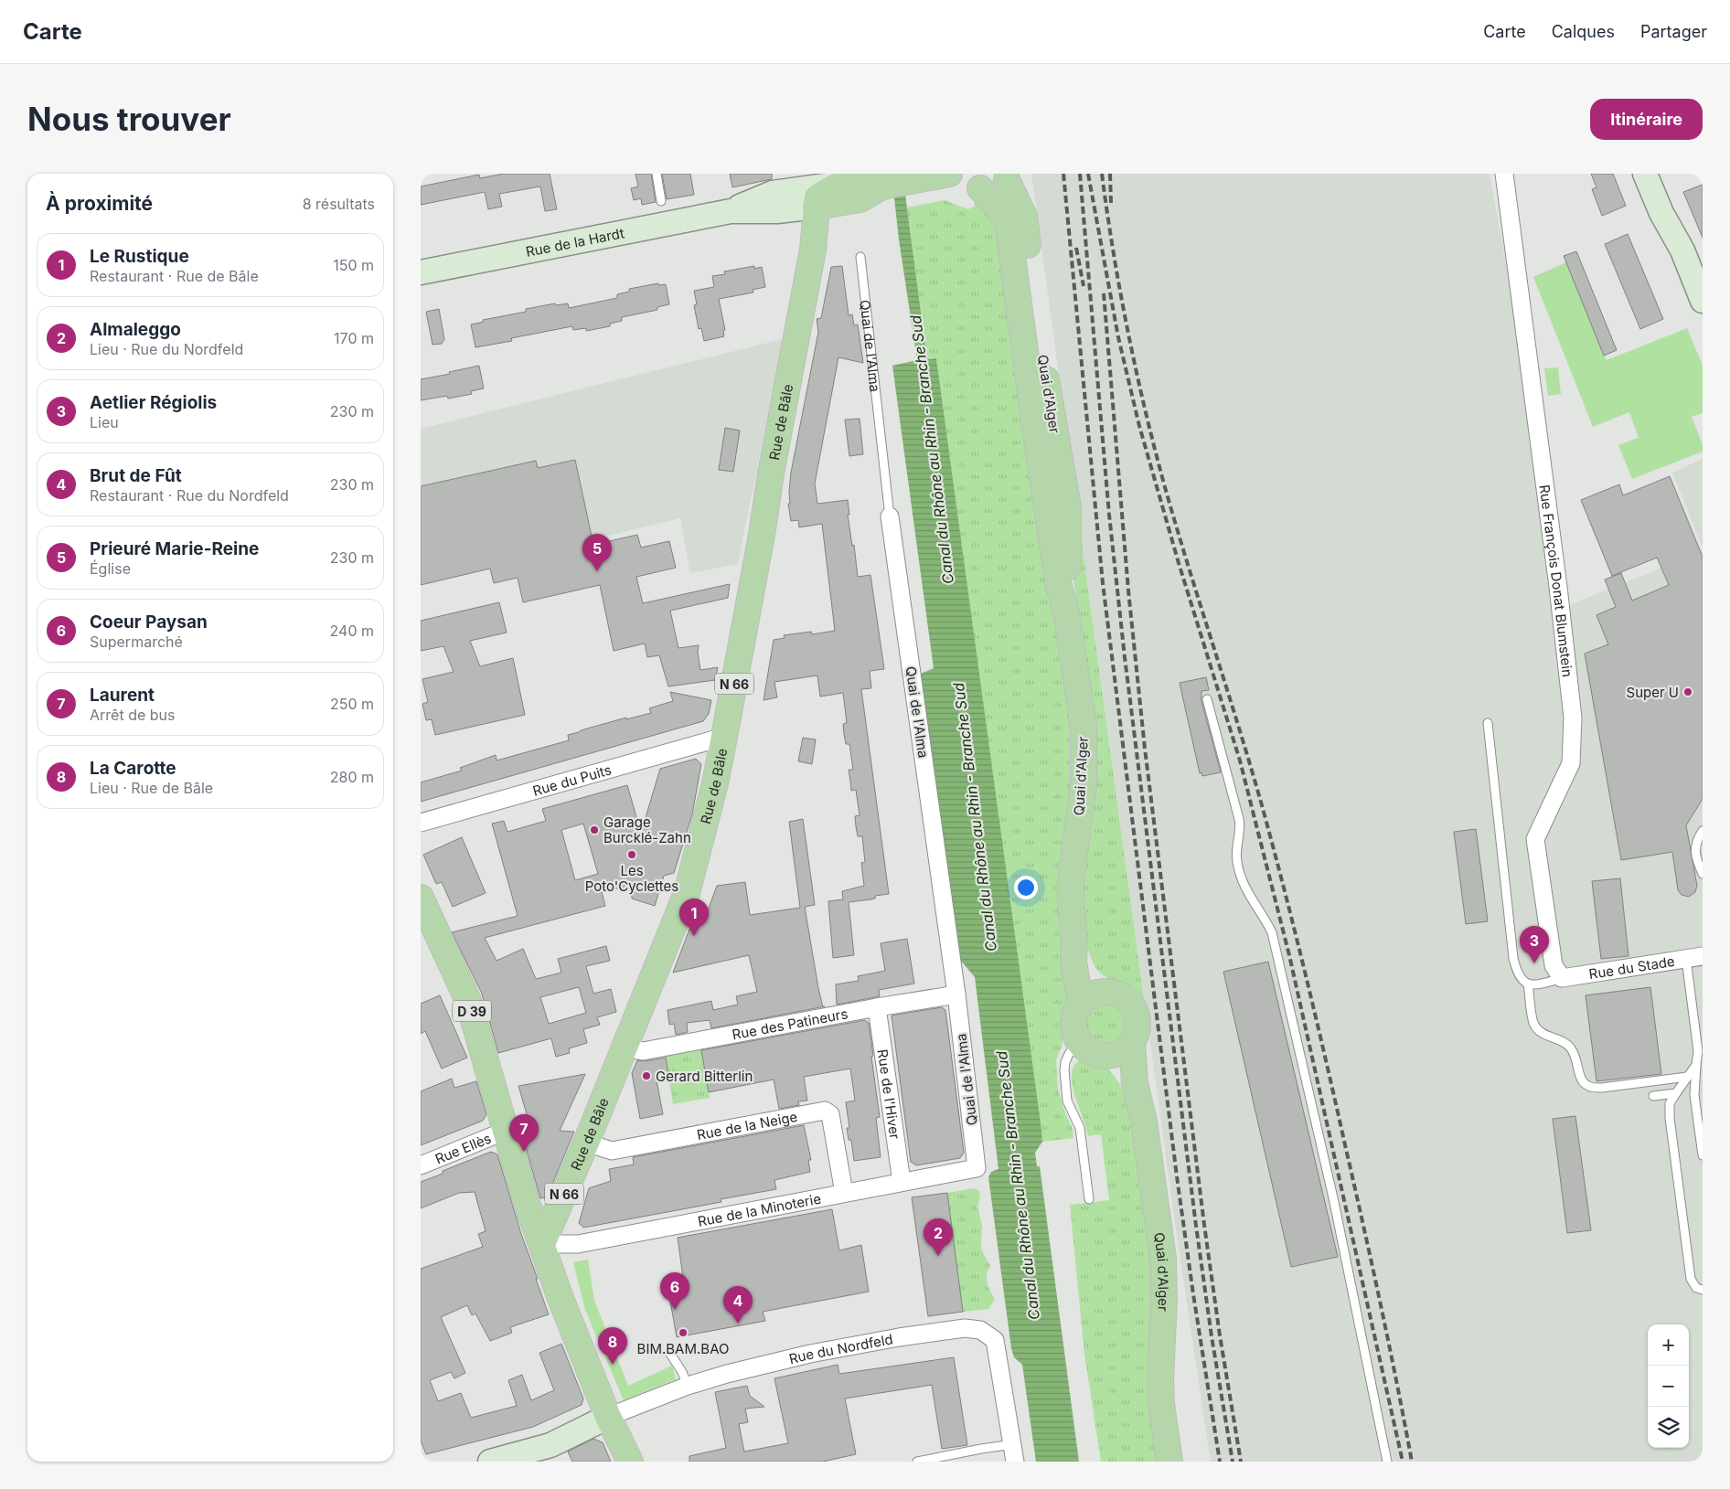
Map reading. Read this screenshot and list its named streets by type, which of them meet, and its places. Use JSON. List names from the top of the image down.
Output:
{
  "streets": {
    "main road": [
      "Rue de la Hardt",
      "Quai d'Alger",
      "Rue de Bâle",
      "N 66",
      "D 39"
    ],
    "street": [
      "Quai de l'Alma",
      "Rue François Donat Blumstein",
      "Rue du Puits",
      "Rue du Stade",
      "Rue des Patineurs",
      "Rue de l'Hiver",
      "Rue de la Neige",
      "Rue Ellès",
      "Rue de la Minoterie",
      "Rue du Nordfeld"
    ]
  },
  "crossings": [
    ["Rue de la Hardt", "Rue de Bâle"],
    ["Quai de l'Alma", "Rue des Patineurs"],
    ["Quai de l'Alma", "Rue de la Minoterie"],
    ["Rue de Bâle", "Rue du Puits"],
    ["Rue de Bâle", "D 39"],
    ["Rue de Bâle", "Rue des Patineurs"],
    ["Rue de Bâle", "Rue de la Neige"],
    ["Rue de Bâle", "Rue de la Minoterie"],
    ["Rue François Donat Blumstein", "Rue du Stade"],
    ["D 39", "Rue Ellès"],
    ["D 39", "Rue de la Minoterie"],
    ["Rue des Patineurs", "Rue de l'Hiver"],
    ["Rue de l'Hiver", "Rue de la Minoterie"],
    ["Rue de la Neige", "Rue de la Minoterie"]
  ],
  "water": ["Canal du Rhône au Rhin - Branche Sud"],
  "places": [
    "Super U",
    "Garage Burcklé-Zahn",
    "Les Poto'Cyclettes",
    "Gerard Bitterlin",
    "BIM.BAM.BAO"
  ],
  "page": {
    "header": "Carte",
    "nav": ["Carte", "Calques", "Partager"],
    "buttons": "Itinéraire",
    "title": "Nous trouver",
    "heading": ["À proximité", "8 résultats"],
    "list": [
      {
        "mark": "1",
        "name": "Le Rustique",
        "note": "Restaurant · Rue de Bâle",
        "value": "150 m"
      },
      {
        "mark": "2",
        "name": "Almaleggo",
        "note": "Lieu · Rue du Nordfeld",
        "value": "170 m"
      },
      {
        "mark": "3",
        "name": "Aetlier Régiolis",
        "note": "Lieu",
        "value": "230 m"
      },
      {
        "mark": "4",
        "name": "Brut de Fût",
        "note": "Restaurant · Rue du Nordfeld",
        "value": "230 m"
      },
      {
        "mark": "5",
        "name": "Prieuré Marie-Reine",
        "note": "Église",
        "value": "230 m"
      },
      {
        "mark": "6",
        "name": "Coeur Paysan",
        "note": "Supermarché",
        "value": "240 m"
      },
      {
        "mark": "7",
        "name": "Laurent",
        "note": "Arrêt de bus",
        "value": "250 m"
      },
      {
        "mark": "8",
        "name": "La Carotte",
        "note": "Lieu · Rue de Bâle",
        "value": "280 m"
      }
    ],
    "pins": [
      "5",
      "1",
      "3",
      "7",
      "2",
      "6",
      "4",
      "8"
    ],
    "map_buttons": ["+", "−"]
  }
}
